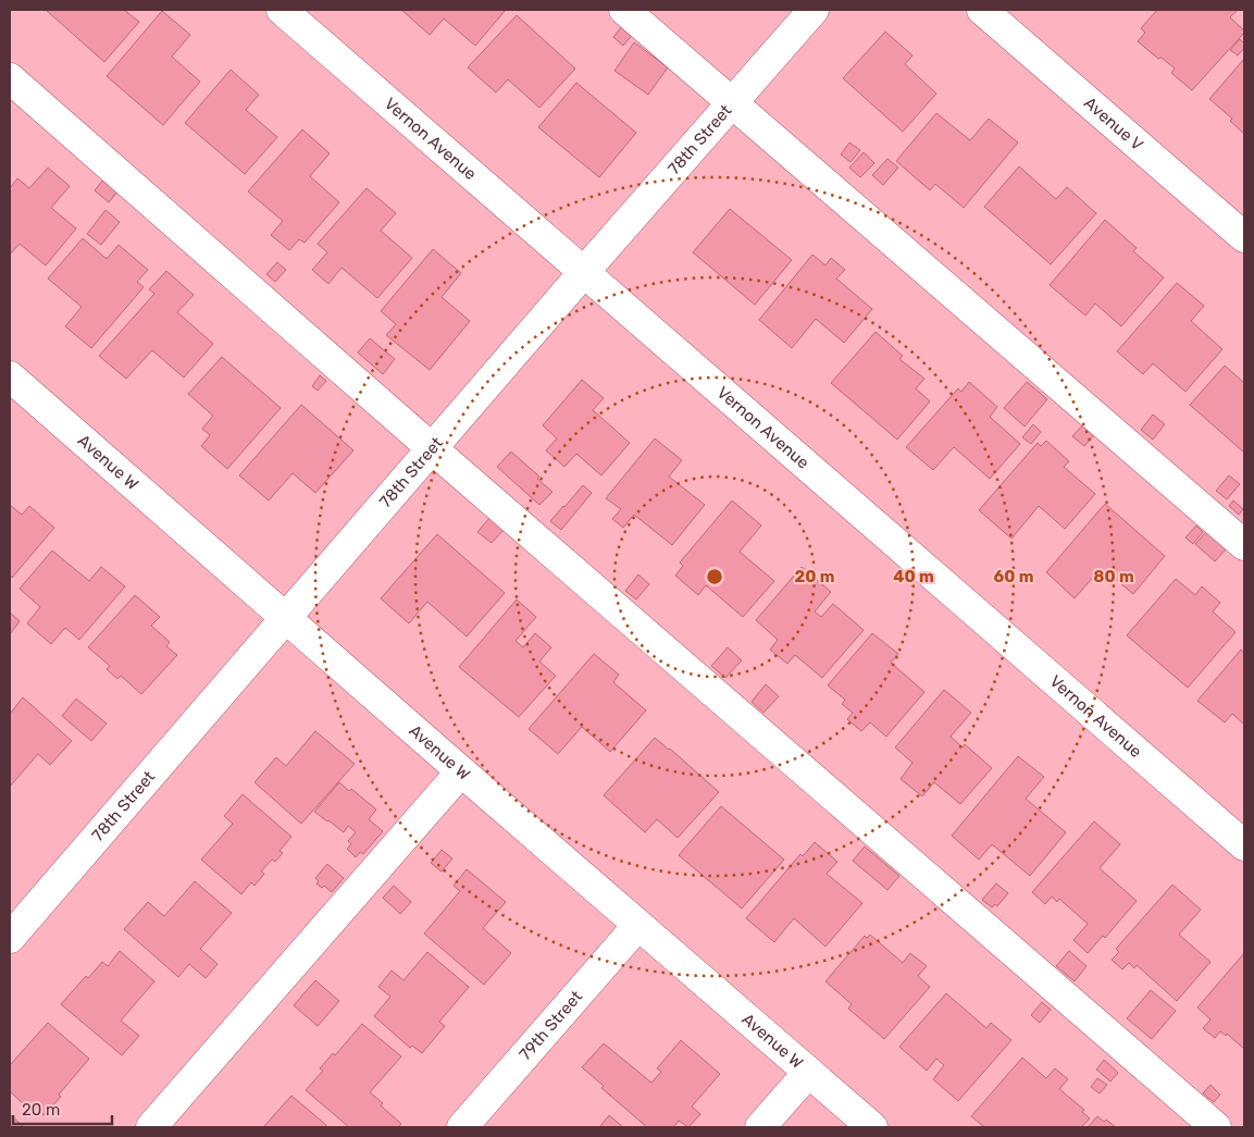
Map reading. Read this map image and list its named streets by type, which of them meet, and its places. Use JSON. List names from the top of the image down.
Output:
{
  "streets": {
    "street": [
      "Avenue V",
      "Vernon Avenue",
      "78th Street",
      "Avenue W",
      "79th Street"
    ]
  },
  "crossings": [
    ["Vernon Avenue", "78th Street"],
    ["78th Street", "Avenue W"],
    ["Avenue W", "79th Street"]
  ],
  "scale_bar": "20 m",
  "rings": [
    "20 m",
    "40 m",
    "60 m",
    "80 m"
  ]
}
